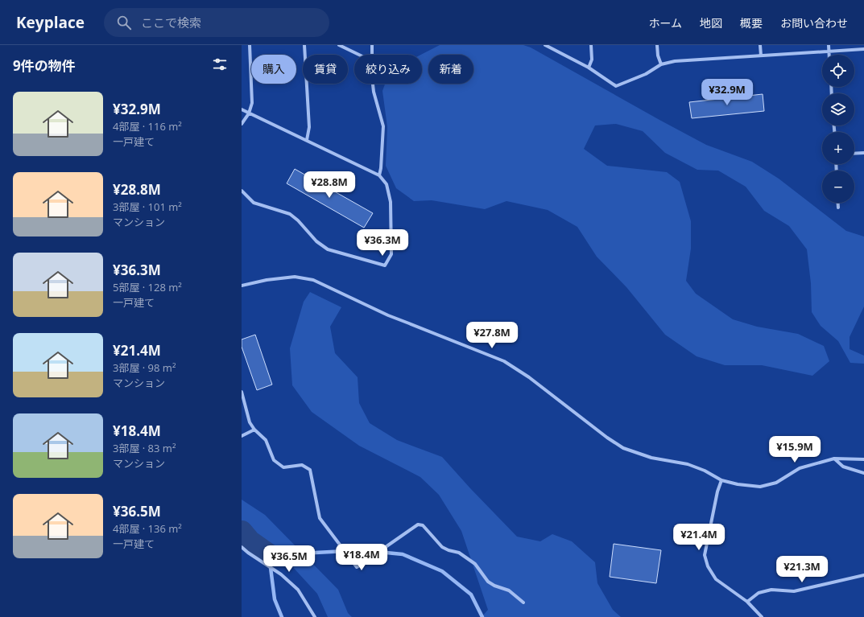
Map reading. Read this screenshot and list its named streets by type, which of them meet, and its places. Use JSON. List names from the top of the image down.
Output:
{
  "page": {
    "header": "Keyplace",
    "search": "ここで検索",
    "nav": [
      "ホーム",
      "地図",
      "概要",
      "お問い合わせ"
    ],
    "heading": "9件の物件",
    "map_buttons": ["+", "−"],
    "chip": [
      "購入",
      "賃貸",
      "絞り込み",
      "新着"
    ],
    "price": [
      "¥32.9M",
      "¥28.8M",
      "¥36.3M",
      "¥27.8M",
      "¥15.9M",
      "¥21.4M",
      "¥18.4M",
      "¥36.5M",
      "¥21.3M"
    ],
    "list": [
      {
        "name": "¥32.9M",
        "note": "4部屋 · 116 m² · 一戸建て"
      },
      {
        "name": "¥28.8M",
        "note": "3部屋 · 101 m² · マンション"
      },
      {
        "name": "¥36.3M",
        "note": "5部屋 · 128 m² · 一戸建て"
      },
      {
        "name": "¥21.4M",
        "note": "3部屋 · 98 m² · マンション"
      },
      {
        "name": "¥18.4M",
        "note": "3部屋 · 83 m² · マンション"
      },
      {
        "name": "¥36.5M",
        "note": "4部屋 · 136 m² · 一戸建て"
      }
    ]
  }
}
